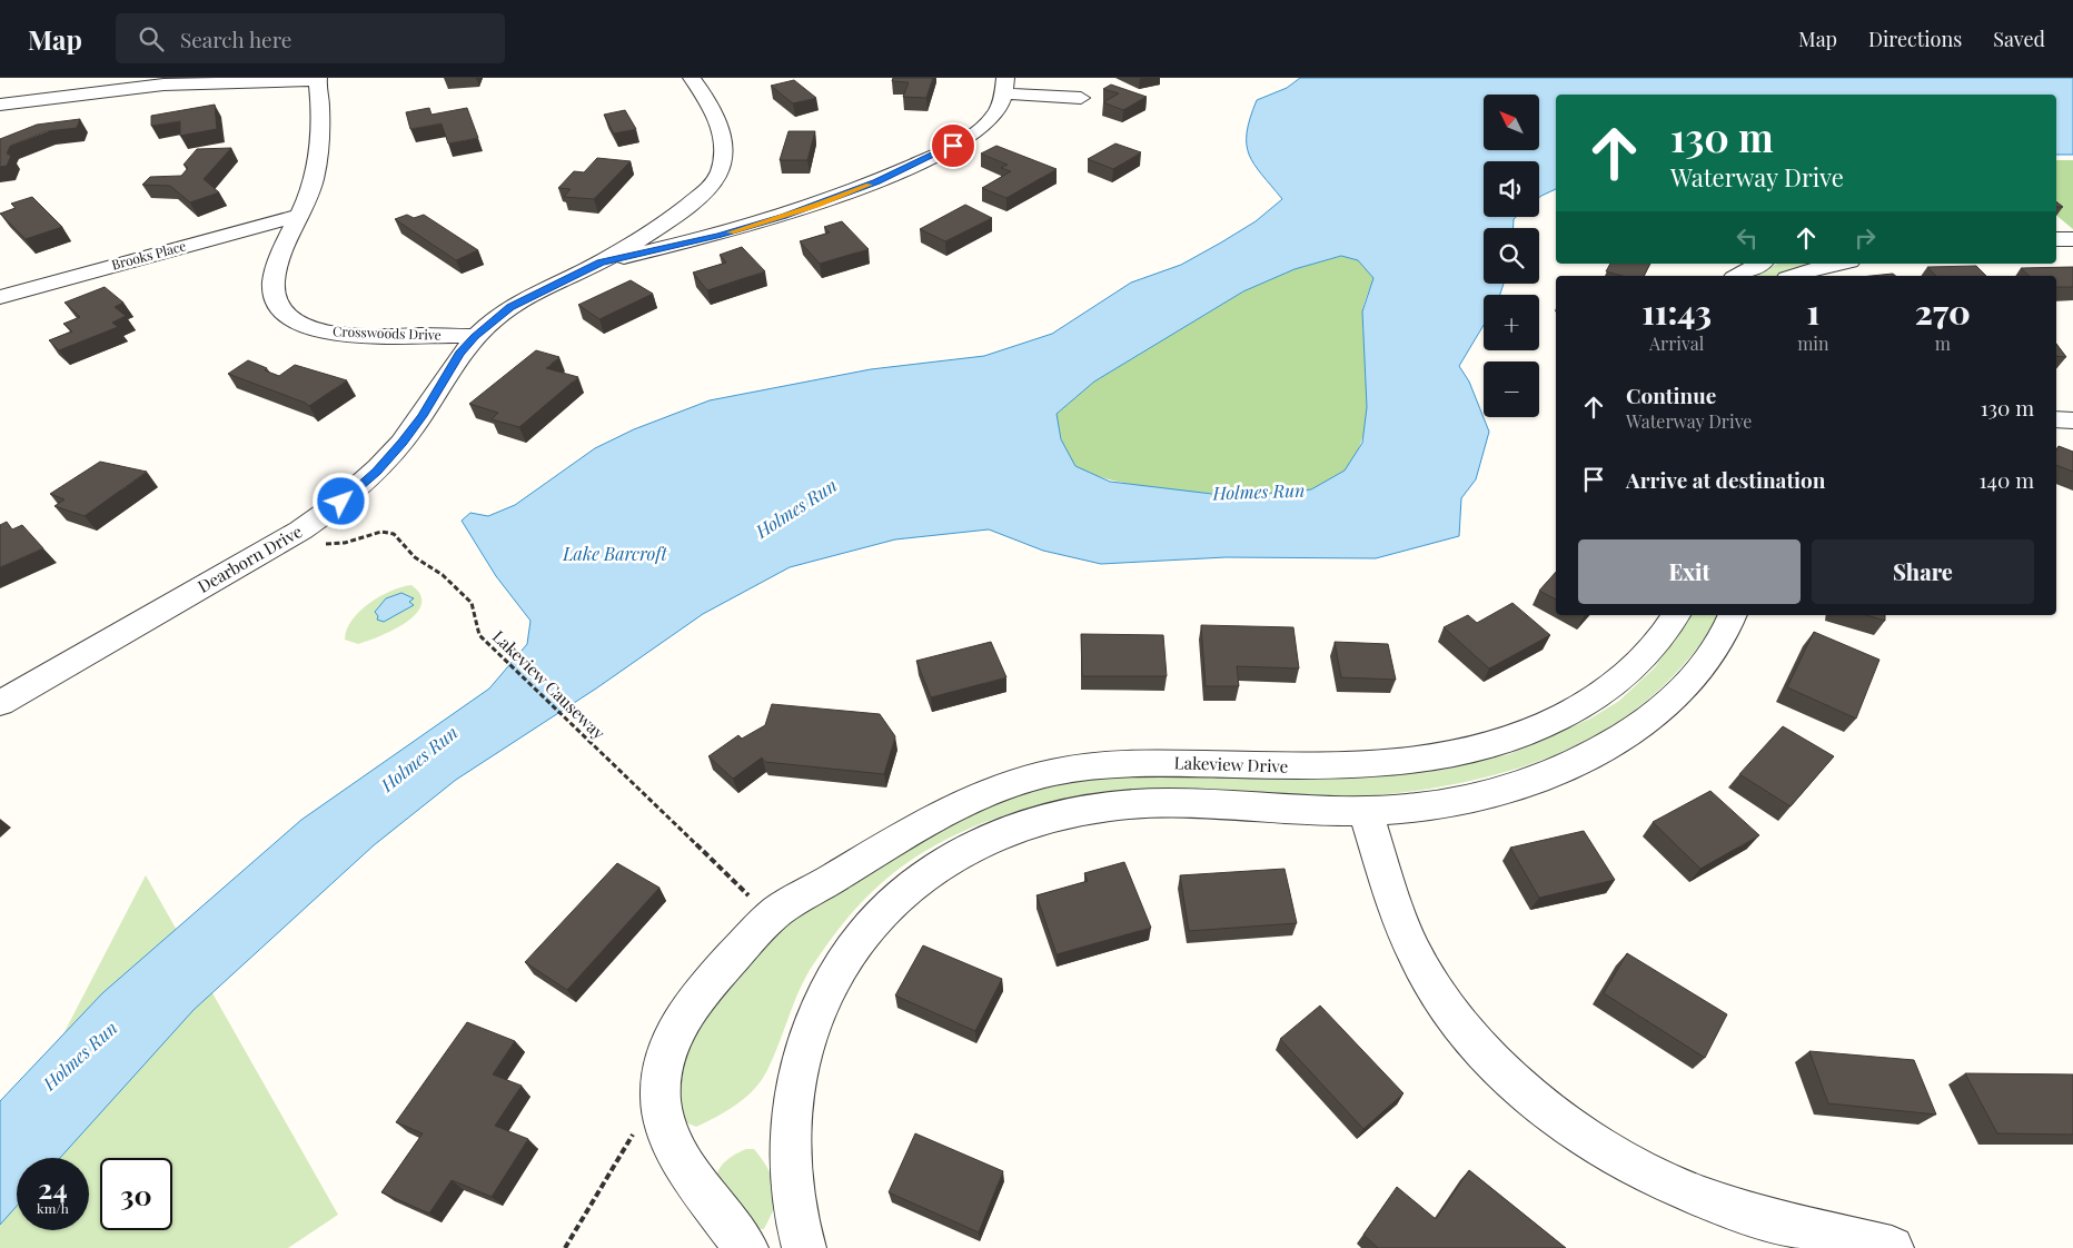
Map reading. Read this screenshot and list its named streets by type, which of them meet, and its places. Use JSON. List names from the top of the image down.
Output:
{
  "streets": {
    "street": [
      "Brooks Place",
      "Crosswoods Drive",
      "Dearborn Drive",
      "Lakeview Drive"
    ],
    "path": ["Lakeview Causeway"]
  },
  "crossings": [
    ["Brooks Place", "Crosswoods Drive"],
    ["Crosswoods Drive", "Dearborn Drive"],
    ["Dearborn Drive", "Lakeview Causeway"],
    ["Lakeview Causeway", "Lakeview Drive"]
  ],
  "water": ["Holmes Run", "Lake Barcroft"],
  "north": "top left",
  "page": {
    "header": "Map",
    "search": "Search here",
    "nav": ["Map", "Directions", "Saved"],
    "map_buttons": ["+", "−"],
    "turn": ["130 m", "Waterway Drive"],
    "eta": [
      "11:43",
      "Arrival",
      "1",
      "min",
      "270",
      "m"
    ],
    "list": [
      {
        "name": "Continue",
        "note": "Waterway Drive",
        "value": "130 m"
      },
      {
        "name": "Arrive at destination",
        "value": "140 m"
      }
    ],
    "buttons": ["Exit", "Share"],
    "speed": "24 km/h",
    "limit": "30"
  }
}
